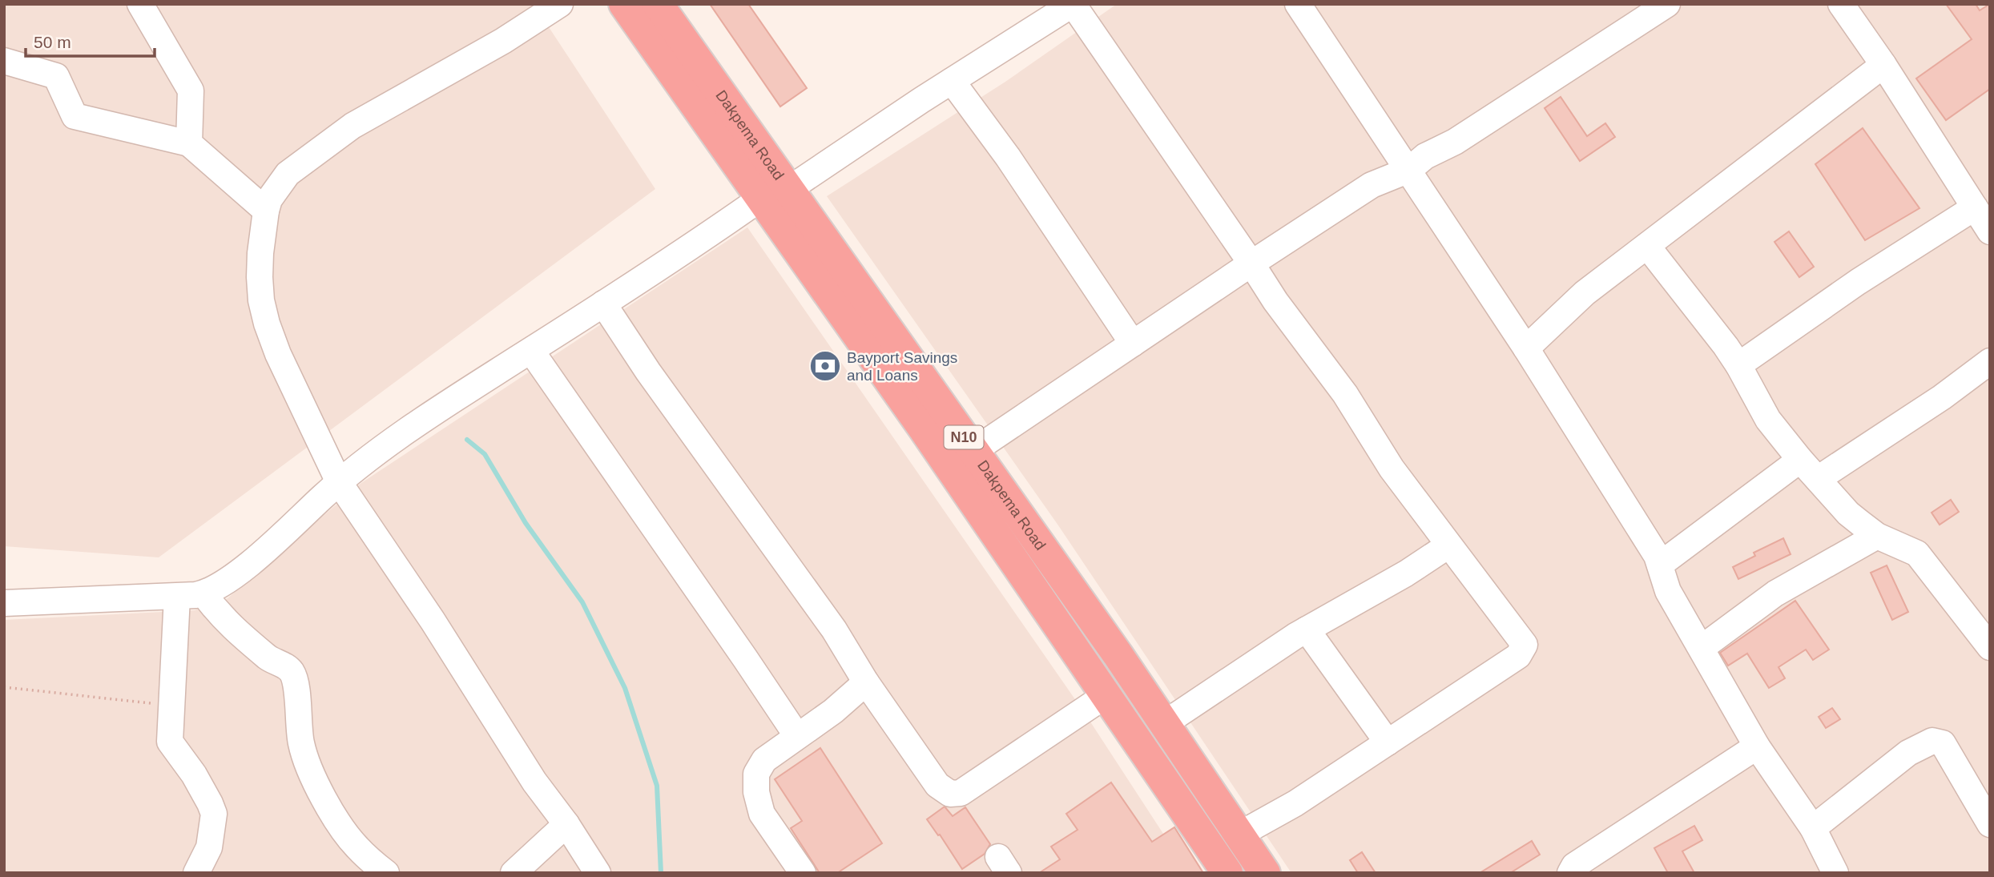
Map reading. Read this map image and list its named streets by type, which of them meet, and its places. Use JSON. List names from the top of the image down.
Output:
{
  "streets": {
    "highway": ["Dakpema Road", "N10"]
  },
  "places": {
    "bank": ["Bayport Savings and Loans"]
  },
  "scale_bar": "50 m"
}
